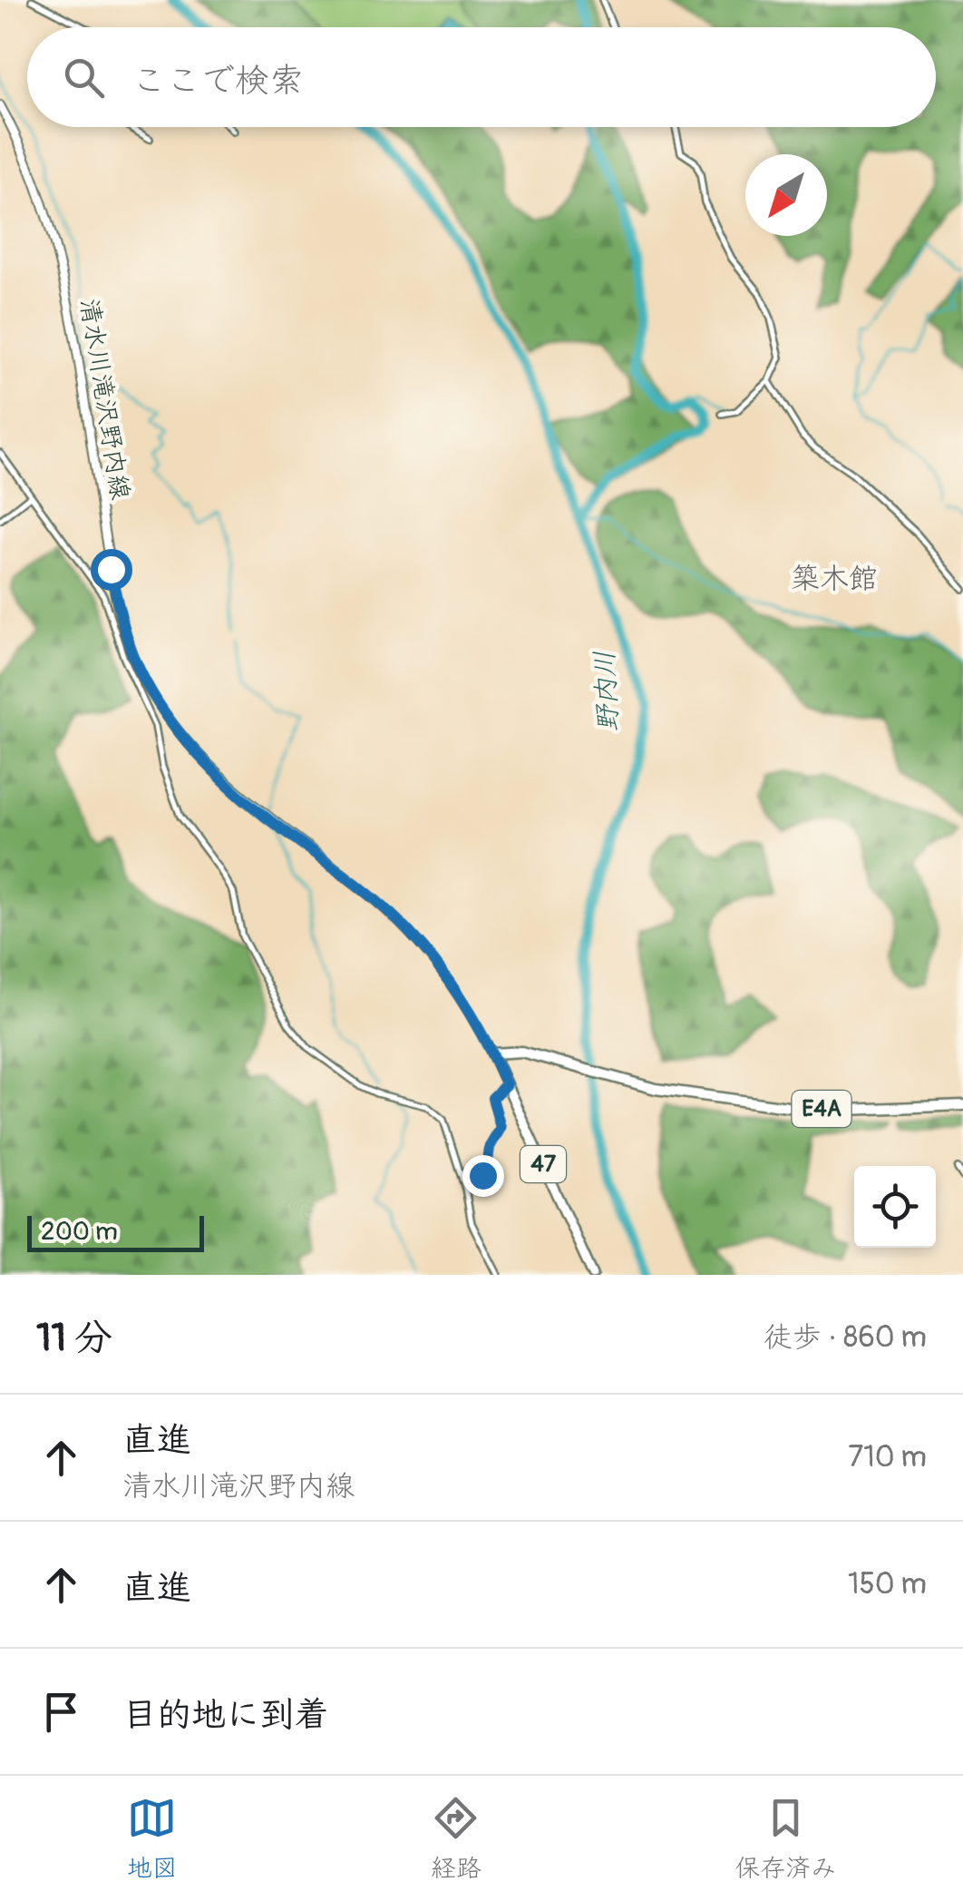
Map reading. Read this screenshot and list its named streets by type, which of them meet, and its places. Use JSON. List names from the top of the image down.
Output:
{
  "streets": {
    "highway": ["E4A"],
    "main road": ["清水川滝沢野内線", "47"]
  },
  "crossings": [
    ["清水川滝沢野内線", "E4A"],
    ["清水川滝沢野内線", "47"],
    ["E4A", "47"]
  ],
  "districts": ["築木館"],
  "water": ["野内川"],
  "scale_bar": "200 m",
  "north": "bottom left",
  "page": {
    "search": "ここで検索",
    "scale": "200 m",
    "heading": ["11 分", "徒歩 · 860 m"],
    "list": [
      ["直進", "清水川滝沢野内線", "710 m"],
      ["直進", "150 m"],
      "目的地に到着"
    ],
    "nav": ["地図", "経路", "保存済み"]
  }
}
